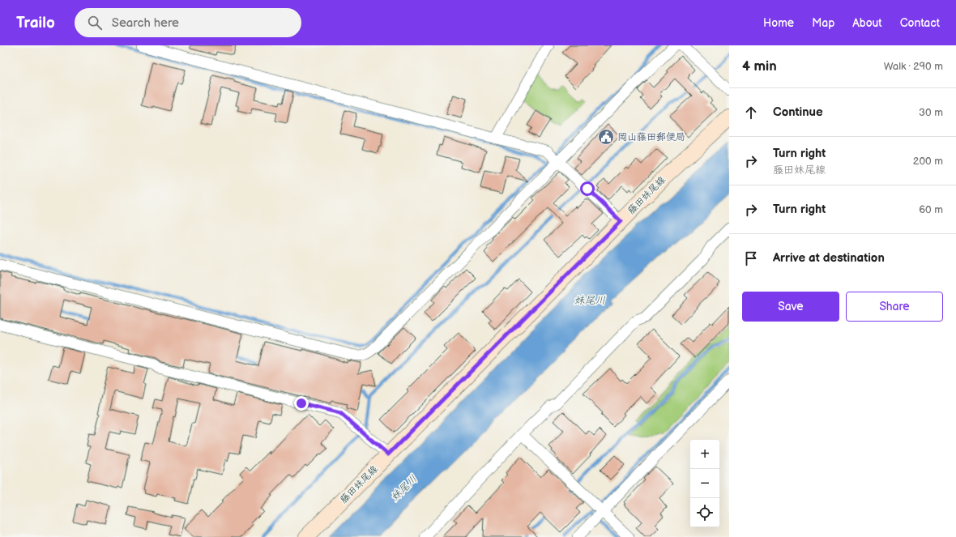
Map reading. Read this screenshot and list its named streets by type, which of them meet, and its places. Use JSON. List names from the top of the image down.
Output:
{
  "streets": {
    "main road": ["藤田妹尾線"]
  },
  "water": ["妹尾川"],
  "places": {
    "public building": ["岡山藤田郵便局"]
  },
  "page": {
    "header": "Trailo",
    "search": "Search here",
    "nav": [
      "Home",
      "Map",
      "About",
      "Contact"
    ],
    "heading": ["4 min", "Walk · 290 m"],
    "list": [
      ["Continue", "30 m"],
      ["Turn right", "藤田妹尾線", "200 m"],
      ["Turn right", "60 m"],
      "Arrive at destination"
    ],
    "buttons": ["Save", "Share"],
    "map_buttons": ["+", "−"]
  }
}
